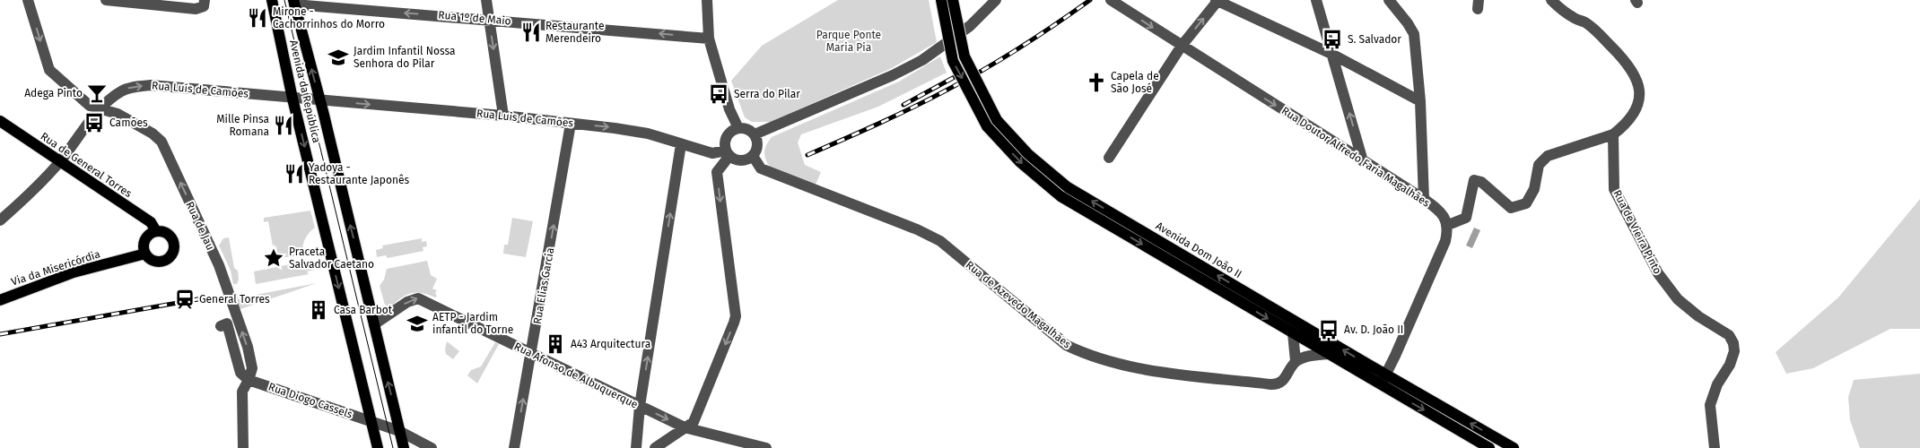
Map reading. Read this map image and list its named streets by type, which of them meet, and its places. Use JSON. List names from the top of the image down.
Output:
{
  "streets": {
    "main road": [
      "Avenida da República",
      "Rua de General Torres",
      "Avenida Dom João II",
      "Via da Misericórdia"
    ],
    "street": [
      "Rua 1º de Maio",
      "Rua Luís de Camões",
      "Rua Luis de Camões",
      "Rua Doutor Alfredo Faria Magalhães",
      "Rua de Jau",
      "Rua de Vieira Pinto",
      "Rua Elias Garcia",
      "Rua de Azevedo Magalhães",
      "Rua Afonso de Albuquerque",
      "Rua Diogo Cassels"
    ]
  },
  "crossings": [
    ["Rua 1º de Maio", "Avenida da República"],
    ["Rua Luís de Camões", "Avenida da República"],
    ["Rua Luís de Camões", "Rua Luis de Camões"],
    ["Rua Luís de Camões", "Rua de General Torres"],
    ["Rua Luís de Camões", "Rua de Jau"],
    ["Avenida da República", "Rua Luis de Camões"],
    ["Avenida da República", "Rua Afonso de Albuquerque"],
    ["Avenida da República", "Rua Diogo Cassels"],
    ["Rua Luis de Camões", "Rua Elias Garcia"],
    ["Rua Luis de Camões", "Rua de Azevedo Magalhães"],
    ["Rua de General Torres", "Via da Misericórdia"],
    ["Rua de Jau", "Rua Diogo Cassels"],
    ["Rua Elias Garcia", "Rua Afonso de Albuquerque"]
  ],
  "one_way": [
    "Rua 1º de Maio",
    "Rua Luis de Camões",
    "Rua Elias Garcia",
    "Rua Afonso de Albuquerque"
  ],
  "parks": ["Parque Ponte Maria Pia"],
  "places": {
    "restaurant": [
      "Mirone - Cachorrinhos do Morro",
      "Restaurante Merendeiro",
      "Mille Pinsa Romana",
      "Yadoya - Restaurante Japonês"
    ],
    "bus stop": [
      "S. Salvador",
      "Serra do Pilar",
      "Camões",
      "Av. D. João II"
    ],
    "school or university": ["Jardim Infantil Nossa Senhora do Pilar", "AETP - Jardim infantil do Torne"],
    "church": ["Capela de São José"],
    "bar": ["Adega Pinto"],
    "place": ["Praceta Salvador Caetano"],
    "station": ["General Torres"],
    "building": ["Casa Barbot", "A43 Arquitectura"]
  }
}
